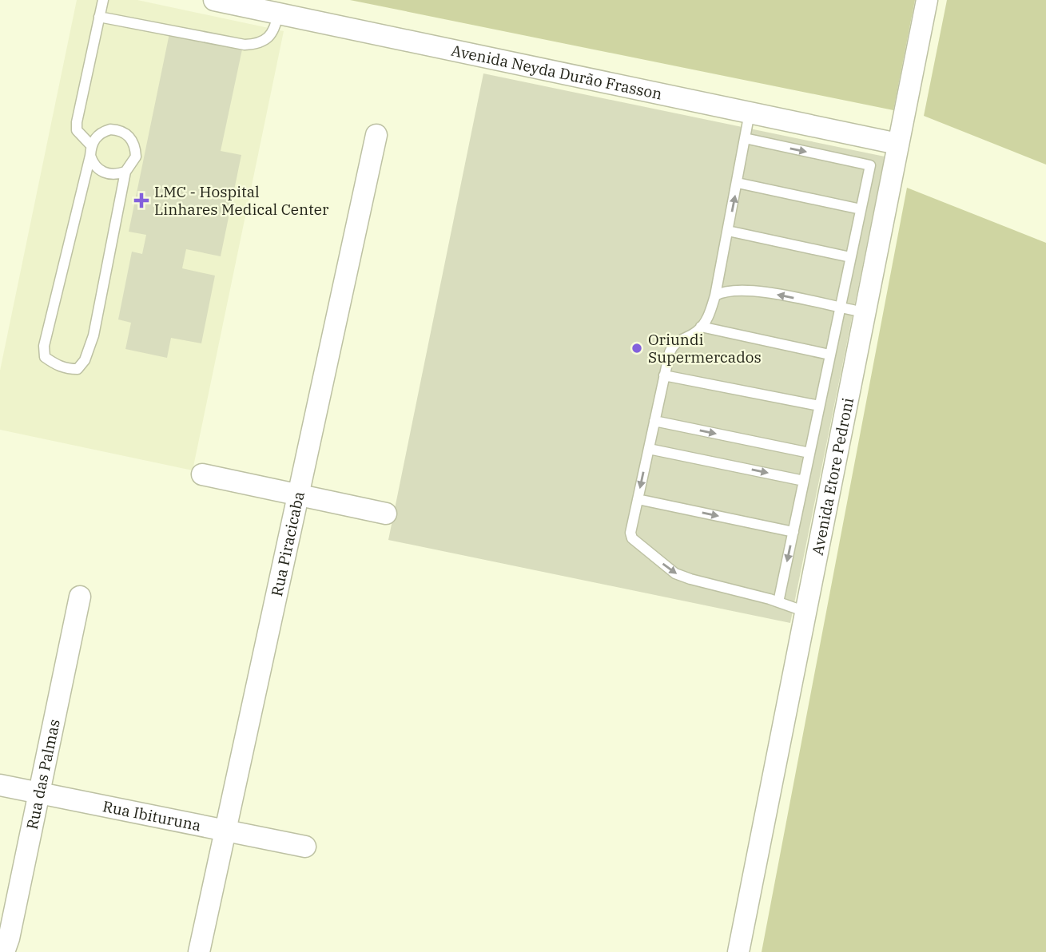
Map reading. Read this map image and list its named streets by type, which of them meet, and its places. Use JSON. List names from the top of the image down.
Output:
{
  "streets": {
    "street": [
      "Avenida Neyda Durão Frasson",
      "Avenida Etore Pedroni",
      "Rua Piracicaba",
      "Rua das Palmas",
      "Rua Ibituruna"
    ]
  },
  "crossings": [
    ["Avenida Neyda Durão Frasson", "Avenida Etore Pedroni"],
    ["Rua Piracicaba", "Rua Ibituruna"],
    ["Rua das Palmas", "Rua Ibituruna"]
  ],
  "places": {
    "health": ["LMC - Hospital Linhares Medical Center"],
    "other": ["Oriundi Supermercados"]
  }
}
